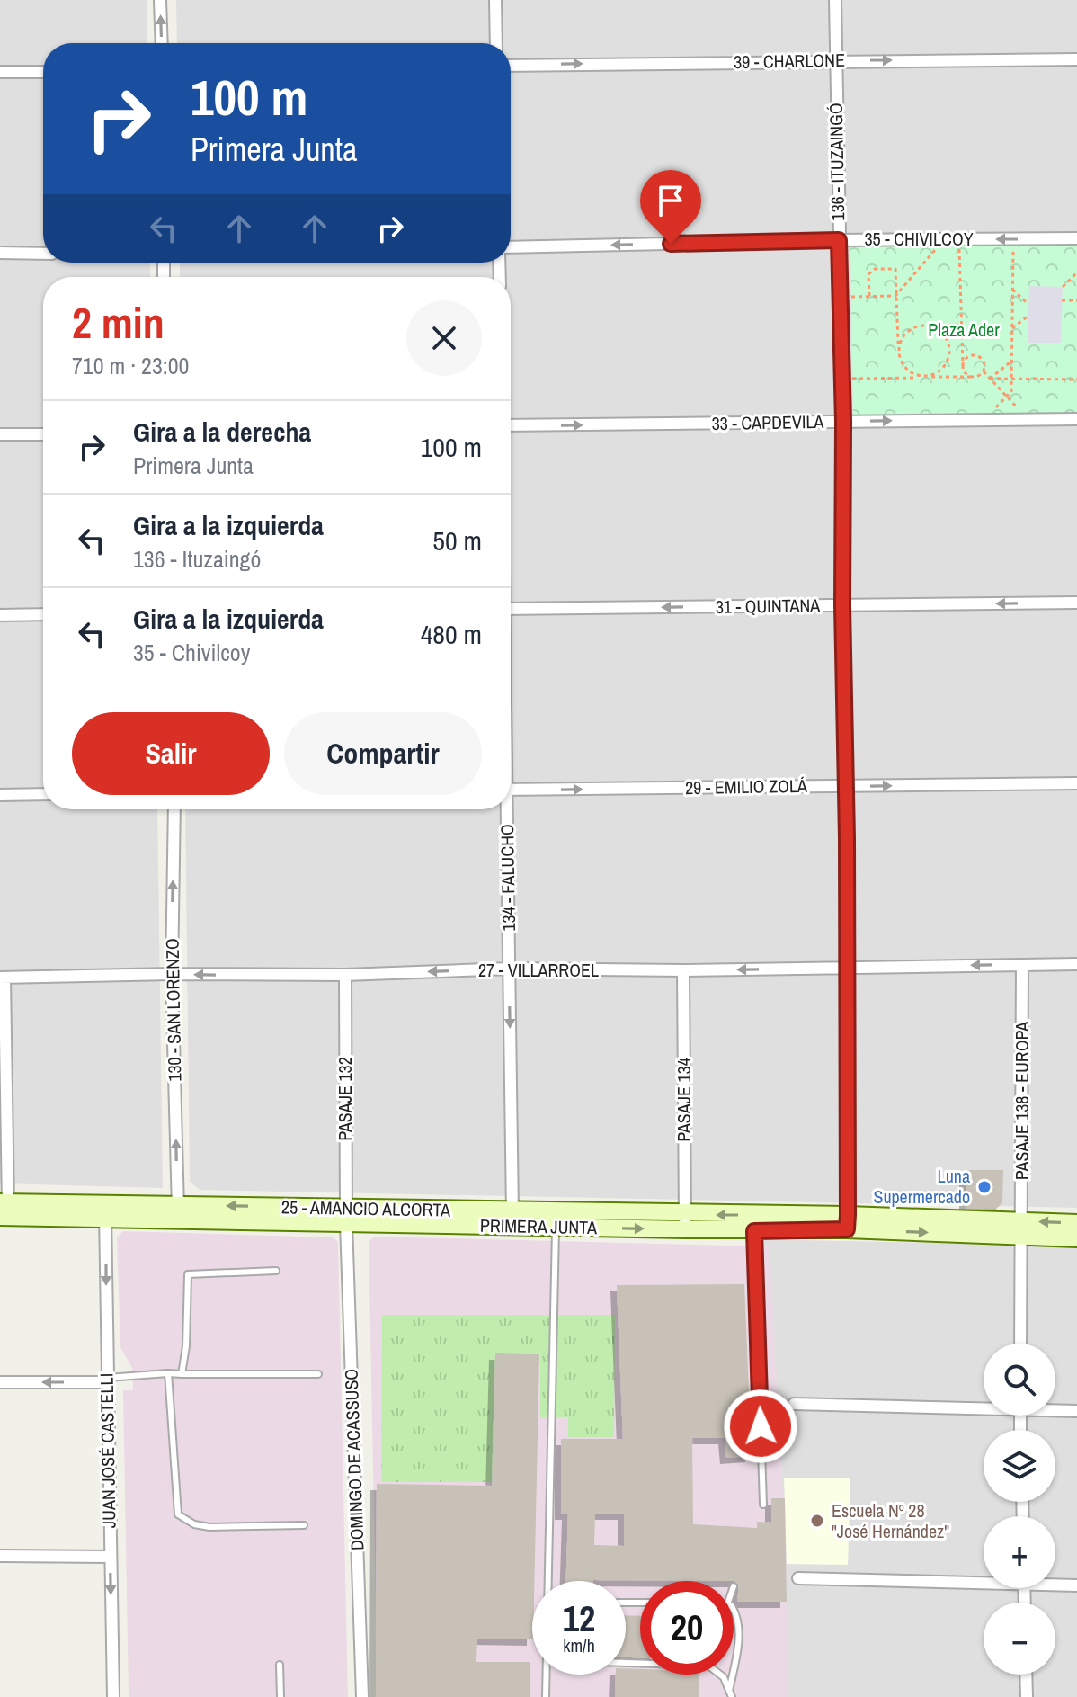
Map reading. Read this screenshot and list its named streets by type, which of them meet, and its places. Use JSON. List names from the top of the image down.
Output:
{
  "streets": {
    "main road": ["PRIMERA JUNTA"],
    "street": [
      "39 - CHARLONE",
      "136 - ITUZAINGÓ",
      "35 - CHIVILCOY",
      "33 - CAPDEVILA",
      "31 - QUINTANA",
      "29 - EMILIO ZOLÁ",
      "134 - FALUCHO",
      "27 - VILLARROEL",
      "130 - SAN LORENZO",
      "PASAJE 132",
      "PASAJE 134",
      "PASAJE 138 - EUROPA",
      "JUAN JOSÉ CASTELLI",
      "DOMINGO DE ACASSUSO"
    ]
  },
  "crossings": [
    ["39 - CHARLONE", "136 - ITUZAINGÓ"],
    ["136 - ITUZAINGÓ", "35 - CHIVILCOY"],
    ["136 - ITUZAINGÓ", "33 - CAPDEVILA"],
    ["136 - ITUZAINGÓ", "31 - QUINTANA"],
    ["136 - ITUZAINGÓ", "29 - EMILIO ZOLÁ"],
    ["136 - ITUZAINGÓ", "27 - VILLARROEL"],
    ["136 - ITUZAINGÓ", "PRIMERA JUNTA"],
    ["134 - FALUCHO", "27 - VILLARROEL"],
    ["134 - FALUCHO", "PRIMERA JUNTA"],
    ["27 - VILLARROEL", "130 - SAN LORENZO"],
    ["27 - VILLARROEL", "PASAJE 132"],
    ["27 - VILLARROEL", "PASAJE 134"],
    ["27 - VILLARROEL", "PASAJE 138 - EUROPA"],
    ["130 - SAN LORENZO", "PRIMERA JUNTA"],
    ["PASAJE 132", "PRIMERA JUNTA"],
    ["PASAJE 132", "DOMINGO DE ACASSUSO"],
    ["PASAJE 134", "PRIMERA JUNTA"],
    ["PRIMERA JUNTA", "JUAN JOSÉ CASTELLI"],
    ["PRIMERA JUNTA", "DOMINGO DE ACASSUSO"]
  ],
  "one_way": [
    "39 - CHARLONE",
    "35 - CHIVILCOY",
    "33 - CAPDEVILA",
    "31 - QUINTANA",
    "29 - EMILIO ZOLÁ",
    "134 - FALUCHO",
    "27 - VILLARROEL",
    "130 - SAN LORENZO",
    "JUAN JOSÉ CASTELLI"
  ],
  "parks": ["Plaza Ader"],
  "places": ["Luna Supermercado", "Escuela Nº 28 \"José Hernández\""],
  "page": {
    "turn": ["100 m", "Primera Junta"],
    "heading": ["2 min", "710 m · 23:00"],
    "list": [
      {
        "name": "Gira a la derecha",
        "note": "Primera Junta",
        "value": "100 m"
      },
      {
        "name": "Gira a la izquierda",
        "note": "136 - Ituzaingó",
        "value": "50 m"
      },
      {
        "name": "Gira a la izquierda",
        "note": "35 - Chivilcoy",
        "value": "480 m"
      }
    ],
    "buttons": ["Salir", "Compartir"],
    "map_buttons": ["+", "−"],
    "speed": "12 km/h",
    "limit": "20"
  }
}
